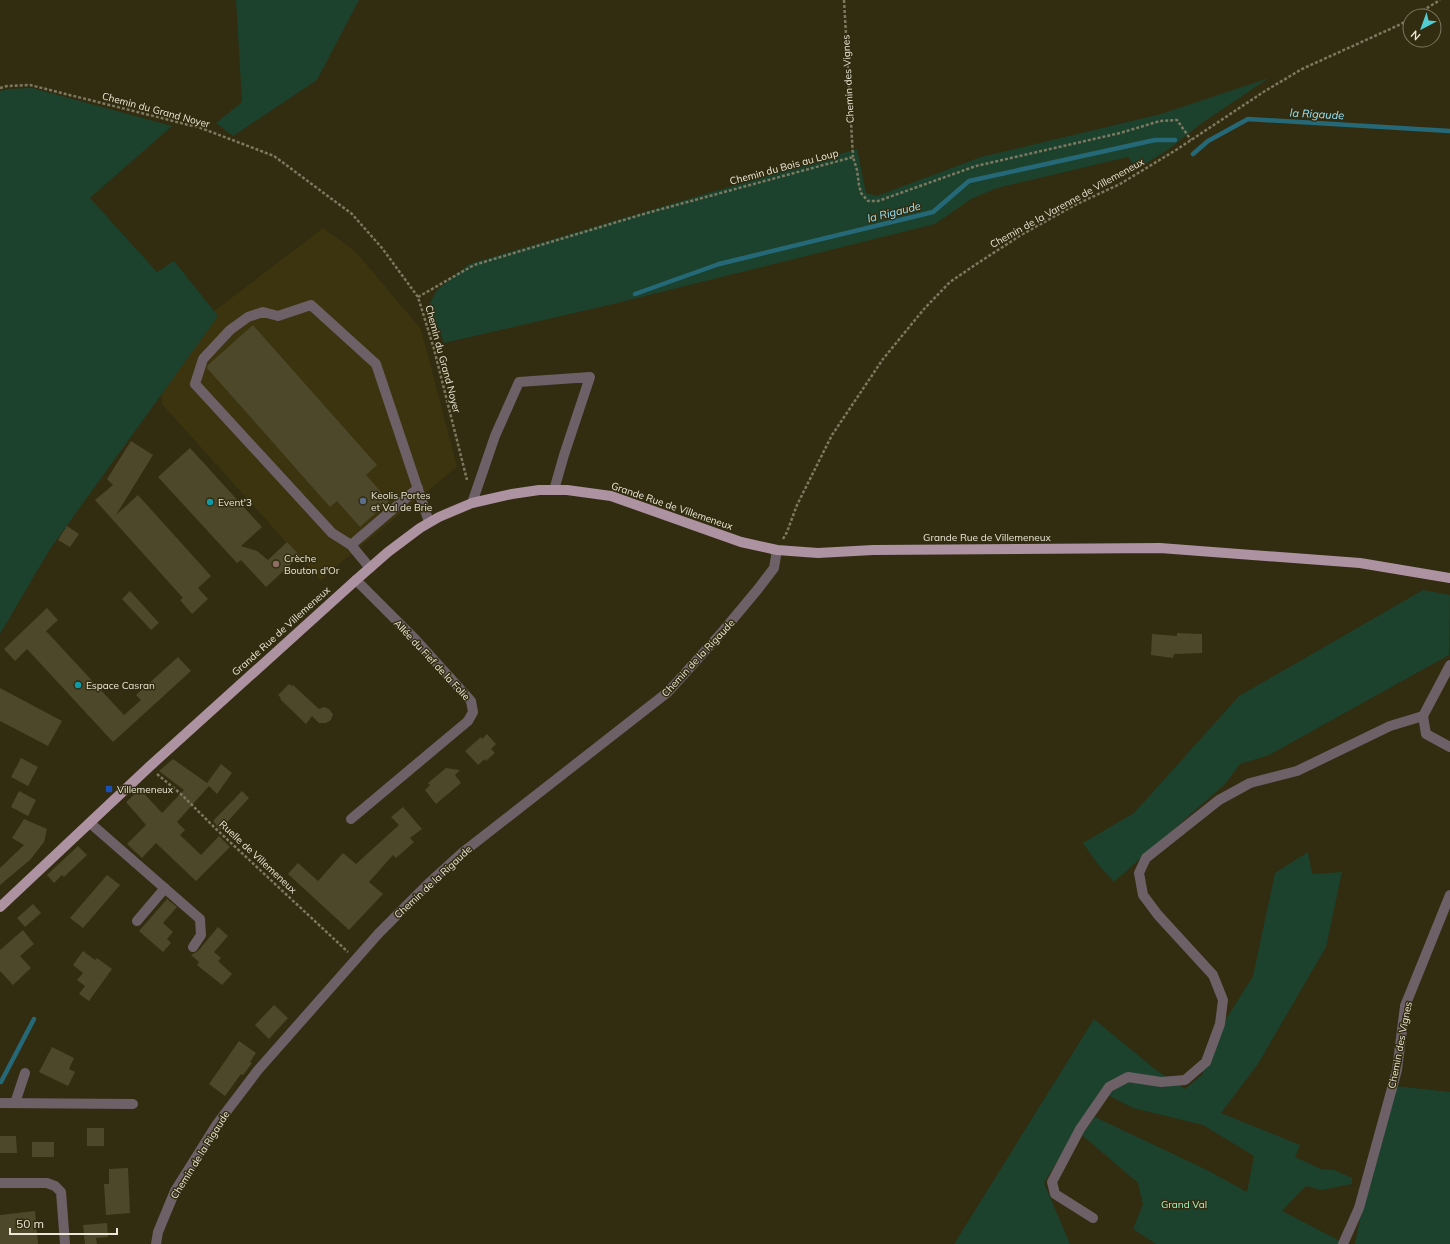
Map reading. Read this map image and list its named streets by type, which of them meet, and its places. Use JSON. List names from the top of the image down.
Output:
{
  "streets": {
    "main road": ["Grande Rue de Villemeneux"],
    "street": ["Chemin des Vignes", "Chemin de la Rigaude", "Allée du Fief de la Folie"],
    "path": [
      "Chemin du Grand Noyer",
      "Chemin du Bois au Loup",
      "Chemin de la Varenne de Villemeneux",
      "Ruelle de Villemeneux"
    ]
  },
  "crossings": [
    ["Chemin des Vignes", "Chemin du Bois au Loup"],
    ["Chemin du Grand Noyer", "Chemin du Bois au Loup"],
    ["Chemin du Grand Noyer", "Grande Rue de Villemeneux"],
    ["Chemin du Bois au Loup", "Chemin de la Varenne de Villemeneux"],
    ["Chemin de la Varenne de Villemeneux", "Grande Rue de Villemeneux"],
    ["Chemin de la Varenne de Villemeneux", "Chemin de la Rigaude"],
    ["Grande Rue de Villemeneux", "Chemin de la Rigaude"],
    ["Grande Rue de Villemeneux", "Allée du Fief de la Folie"],
    ["Grande Rue de Villemeneux", "Ruelle de Villemeneux"],
    ["Chemin de la Rigaude", "Ruelle de Villemeneux"]
  ],
  "water": ["la Rigaude"],
  "parks": ["Grand Val"],
  "places": {
    "other": [
      "Keolis Portes et Val de Brie",
      "Event'3",
      "Crèche Bouton d'Or",
      "Espace Casran"
    ],
    "transit": ["Villemeneux"]
  },
  "scale_bar": "50 m",
  "north": "bottom left"
}
